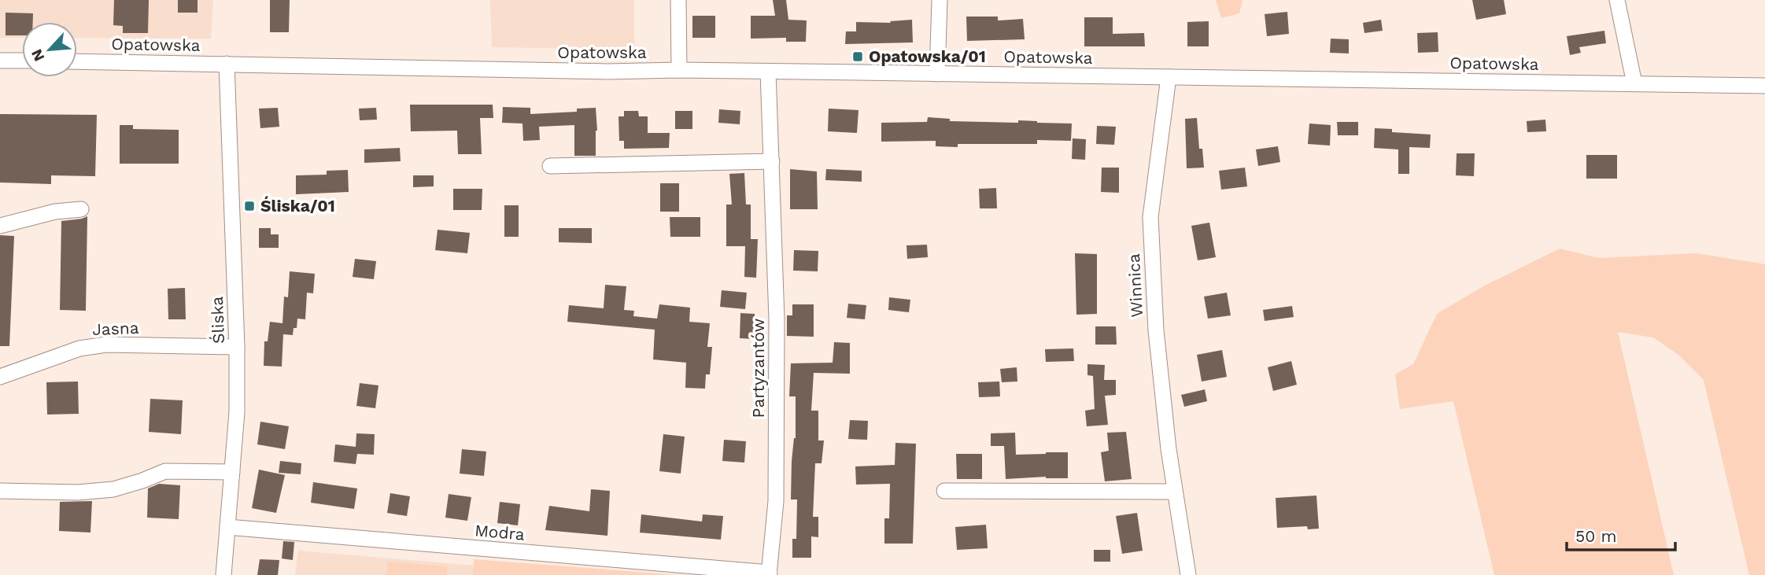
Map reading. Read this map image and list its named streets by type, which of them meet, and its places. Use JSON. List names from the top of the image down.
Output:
{
  "streets": {
    "street": [
      "Opatowska",
      "Winnica",
      "Śliska",
      "Jasna",
      "Partyzantów",
      "Modra"
    ]
  },
  "crossings": [
    ["Opatowska", "Winnica"],
    ["Opatowska", "Śliska"],
    ["Opatowska", "Partyzantów"],
    ["Śliska", "Jasna"],
    ["Śliska", "Modra"],
    ["Partyzantów", "Modra"]
  ],
  "places": {
    "transit": ["Opatowska/01", "Śliska/01"]
  },
  "scale_bar": "50 m",
  "north": "bottom left"
}
